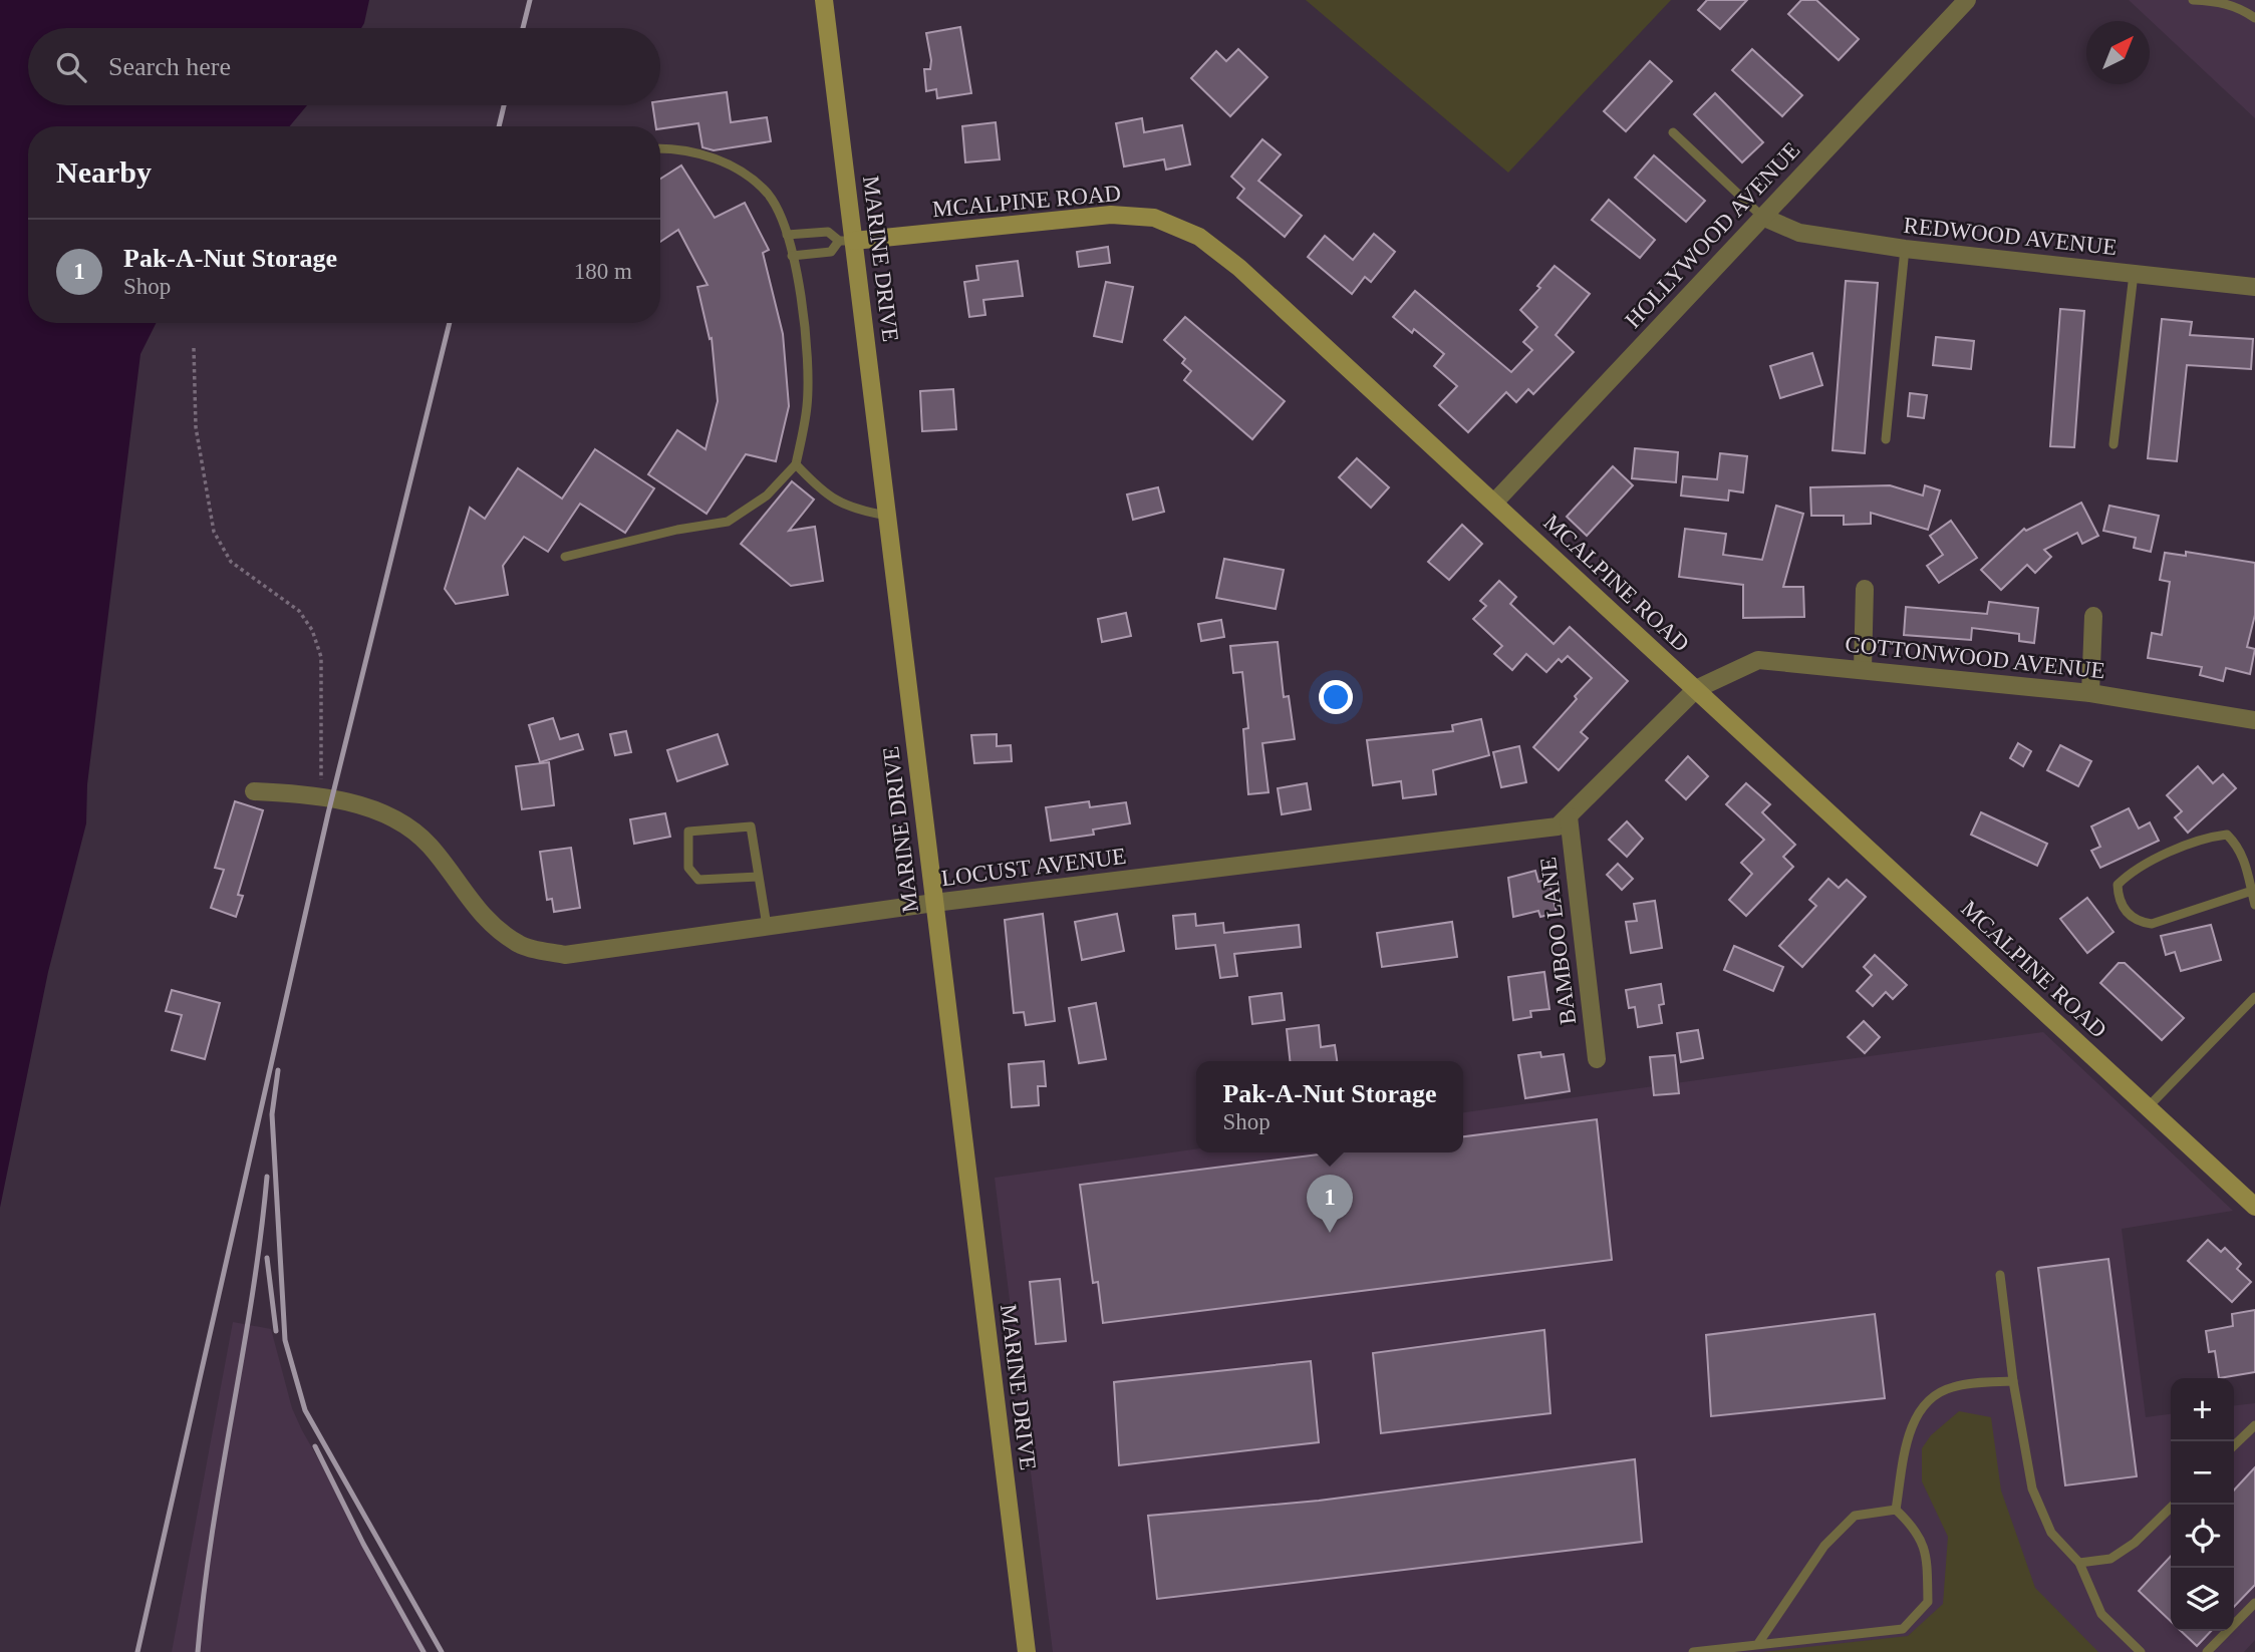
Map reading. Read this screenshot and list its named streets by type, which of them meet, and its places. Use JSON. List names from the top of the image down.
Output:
{
  "streets": {
    "street": [
      "MCALPINE ROAD",
      "HOLLYWOOD AVENUE",
      "REDWOOD AVENUE",
      "MARINE DRIVE",
      "COTTONWOOD AVENUE",
      "LOCUST AVENUE",
      "BAMBOO LANE"
    ]
  },
  "crossings": [
    ["MCALPINE ROAD", "HOLLYWOOD AVENUE"],
    ["MCALPINE ROAD", "MARINE DRIVE"],
    ["MCALPINE ROAD", "COTTONWOOD AVENUE"],
    ["MCALPINE ROAD", "LOCUST AVENUE"],
    ["HOLLYWOOD AVENUE", "REDWOOD AVENUE"],
    ["MARINE DRIVE", "LOCUST AVENUE"],
    ["COTTONWOOD AVENUE", "LOCUST AVENUE"],
    ["LOCUST AVENUE", "BAMBOO LANE"]
  ],
  "north": "top right",
  "page": {
    "search": "Search here",
    "heading": "Nearby",
    "list": [
      {
        "mark": "1",
        "name": "Pak-A-Nut Storage",
        "note": "Shop",
        "value": "180 m"
      }
    ],
    "popup": ["Pak-A-Nut Storage", "Shop"],
    "pins": "1",
    "map_buttons": ["+", "−"]
  }
}
